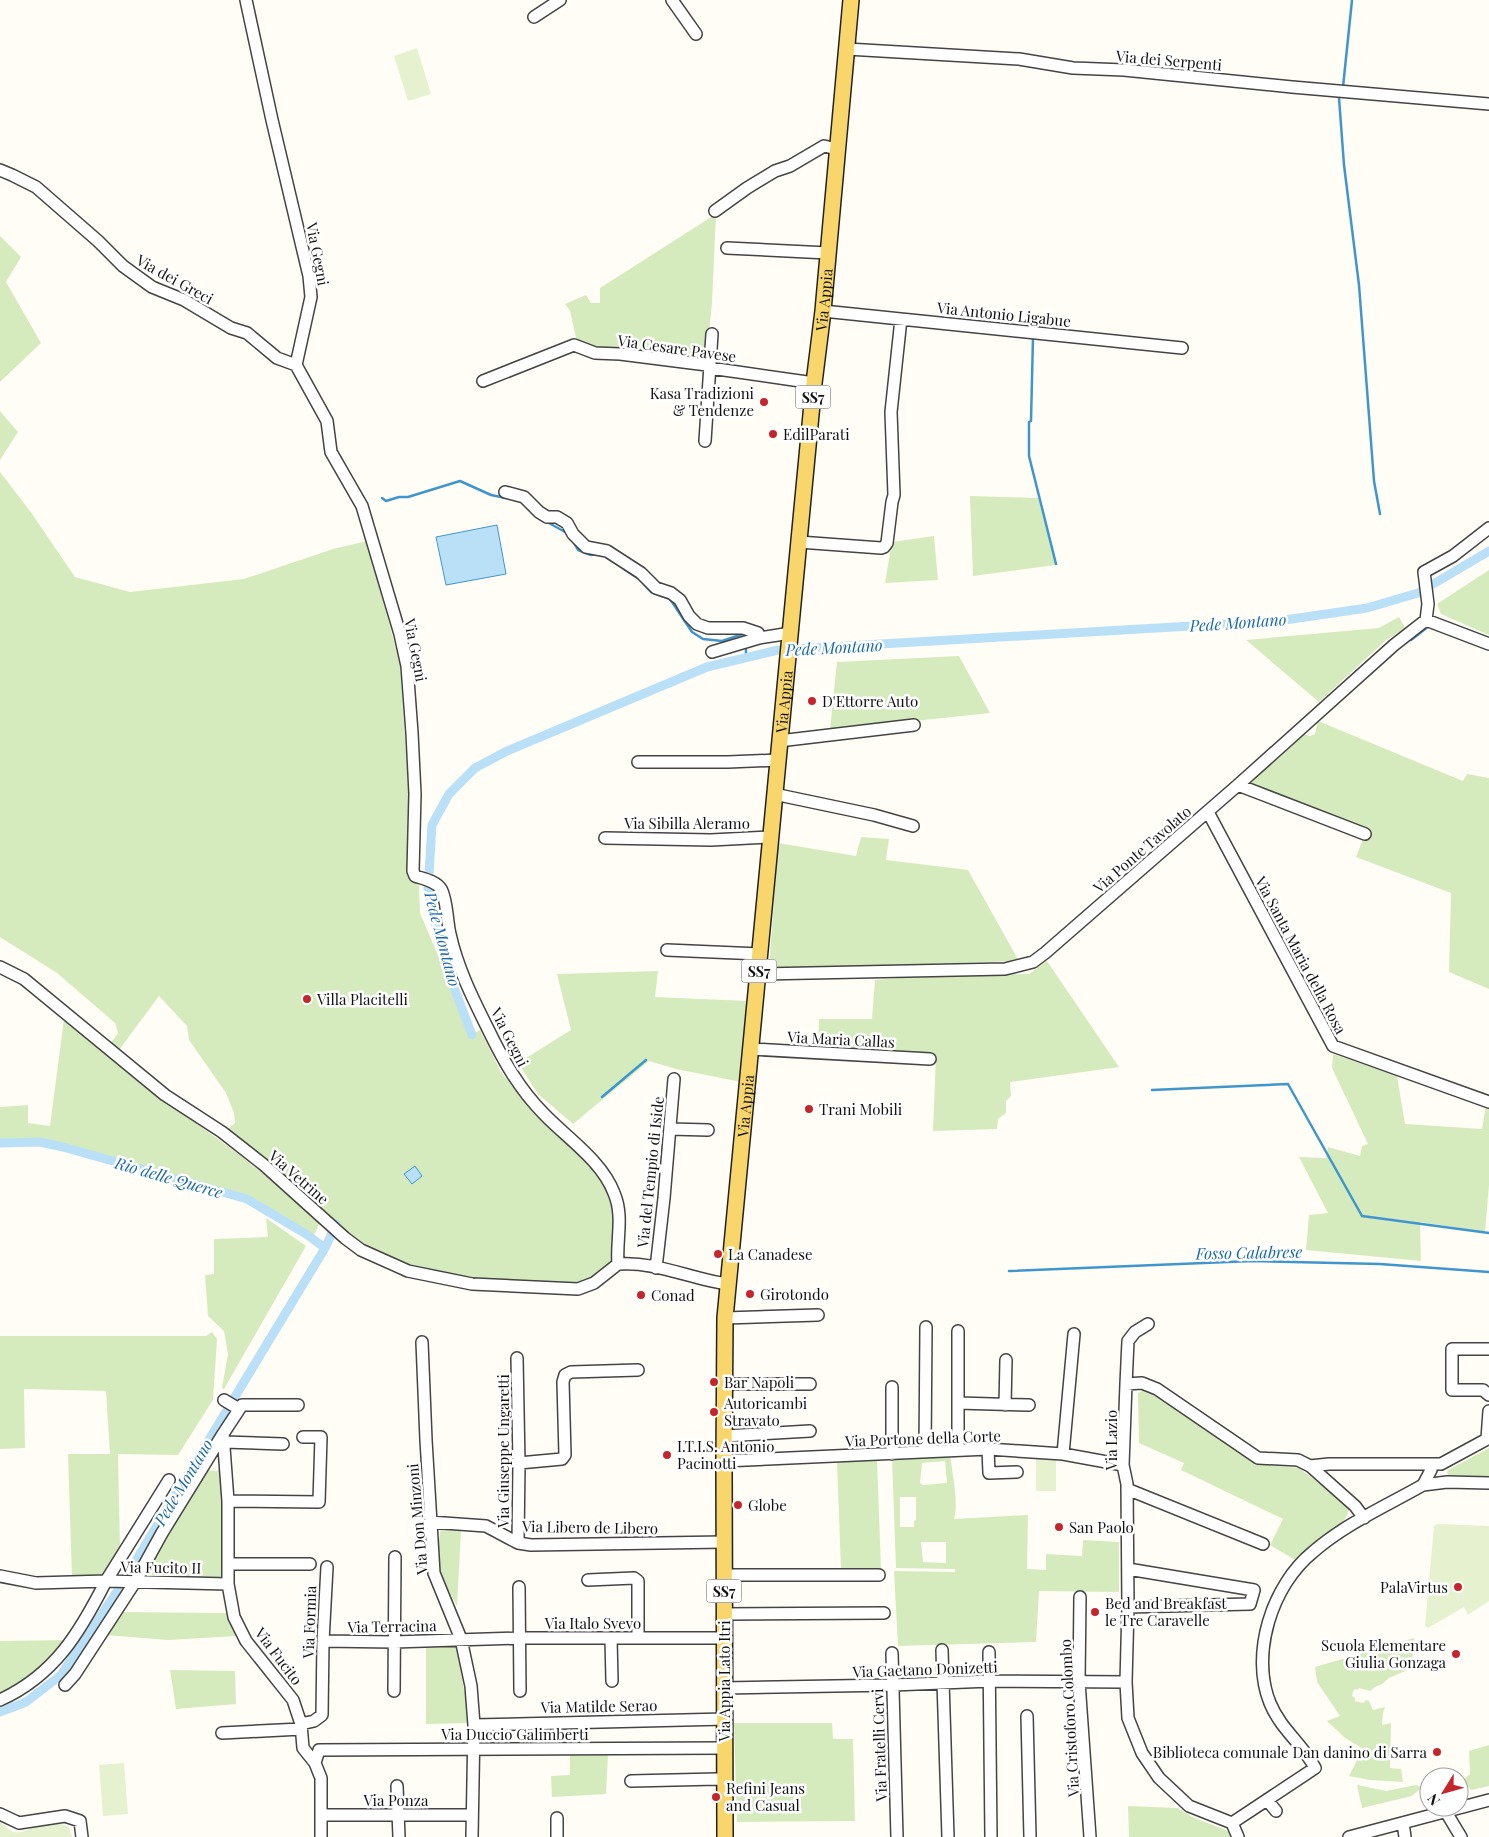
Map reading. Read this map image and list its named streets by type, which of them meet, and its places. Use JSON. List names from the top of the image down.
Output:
{
  "streets": {
    "main road": ["Via Appia", "SS7", "Via Appia Lato Itri"],
    "street": [
      "Via dei Serpenti",
      "Via Gegni",
      "Via dei Greci",
      "Via Antonio Ligabue",
      "Via Cesare Pavese",
      "Via Sibilla Aleramo",
      "Via Ponte Tavolato",
      "Via Santa Maria della Rosa",
      "Via Maria Callas",
      "Via del Tempio di Iside",
      "Via Vetrine",
      "Via Portone della Corte",
      "Via Lazio",
      "Via Giuseppe Ungaretti",
      "Via Don Minzoni",
      "Via Libero de Libero",
      "Via Fucito II",
      "Via Formia",
      "Via Italo Svevo",
      "Via Terracina",
      "Via Fucito",
      "Via Gaetano Donizetti",
      "Via Matilde Serao",
      "Via Cristoforo Colombo",
      "Via Duccio Galimberti",
      "Via Fratelli Cervi",
      "Via Ponza"
    ]
  },
  "crossings": [
    ["Via dei Serpenti", "Via Appia"],
    ["Via Gegni", "Via dei Greci"],
    ["Via Gegni", "Via Vetrine"],
    ["Via Appia", "Via Antonio Ligabue"],
    ["Via Appia", "Via Cesare Pavese"],
    ["Via Appia", "Via Sibilla Aleramo"],
    ["Via Appia", "Via Ponte Tavolato"],
    ["Via Appia", "Via Maria Callas"],
    ["Via Appia", "Via Appia Lato Itri"],
    ["Via Ponte Tavolato", "Via Santa Maria della Rosa"],
    ["Via Portone della Corte", "Via Lazio"],
    ["Via Portone della Corte", "Via Appia Lato Itri"],
    ["Via Lazio", "Via Gaetano Donizetti"],
    ["Via Giuseppe Ungaretti", "Via Libero de Libero"],
    ["Via Don Minzoni", "Via Libero de Libero"],
    ["Via Don Minzoni", "Via Italo Svevo"],
    ["Via Don Minzoni", "Via Terracina"],
    ["Via Don Minzoni", "Via Matilde Serao"],
    ["Via Don Minzoni", "Via Duccio Galimberti"],
    ["Via Don Minzoni", "Via Ponza"],
    ["Via Libero de Libero", "Via Appia Lato Itri"],
    ["Via Fucito II", "Via Fucito"],
    ["Via Formia", "Via Terracina"],
    ["Via Formia", "Via Fucito"],
    ["Via Italo Svevo", "Via Terracina"],
    ["Via Italo Svevo", "Via Appia Lato Itri"],
    ["Via Fucito", "Via Duccio Galimberti"],
    ["Via Fucito", "Via Ponza"],
    ["Via Gaetano Donizetti", "Via Appia Lato Itri"],
    ["Via Gaetano Donizetti", "Via Cristoforo Colombo"],
    ["Via Gaetano Donizetti", "Via Fratelli Cervi"],
    ["Via Appia Lato Itri", "Via Matilde Serao"],
    ["Via Appia Lato Itri", "Via Duccio Galimberti"]
  ],
  "water": ["Pede Montano", "Rio delle Querce", "Fosso Calabrese"],
  "places": [
    "Kasa Tradizioni & Tendenze",
    "EdilParati",
    "D'Ettorre Auto",
    "Villa Placitelli",
    "Trani Mobili",
    "La Canadese",
    "Girotondo",
    "Conad",
    "Bar Napoli",
    "Autoricambi Stravato",
    "I.T.I.S. Antonio Pacinotti",
    "Globe",
    "San Paolo",
    "PalaVirtus",
    "Bed and Breakfast le Tre Caravelle",
    "Scuola Elementare Giulia Gonzaga",
    "Biblioteca comunale Dan danino di Sarra",
    "Refini Jeans and Casual"
  ],
  "north": "bottom left"
}
